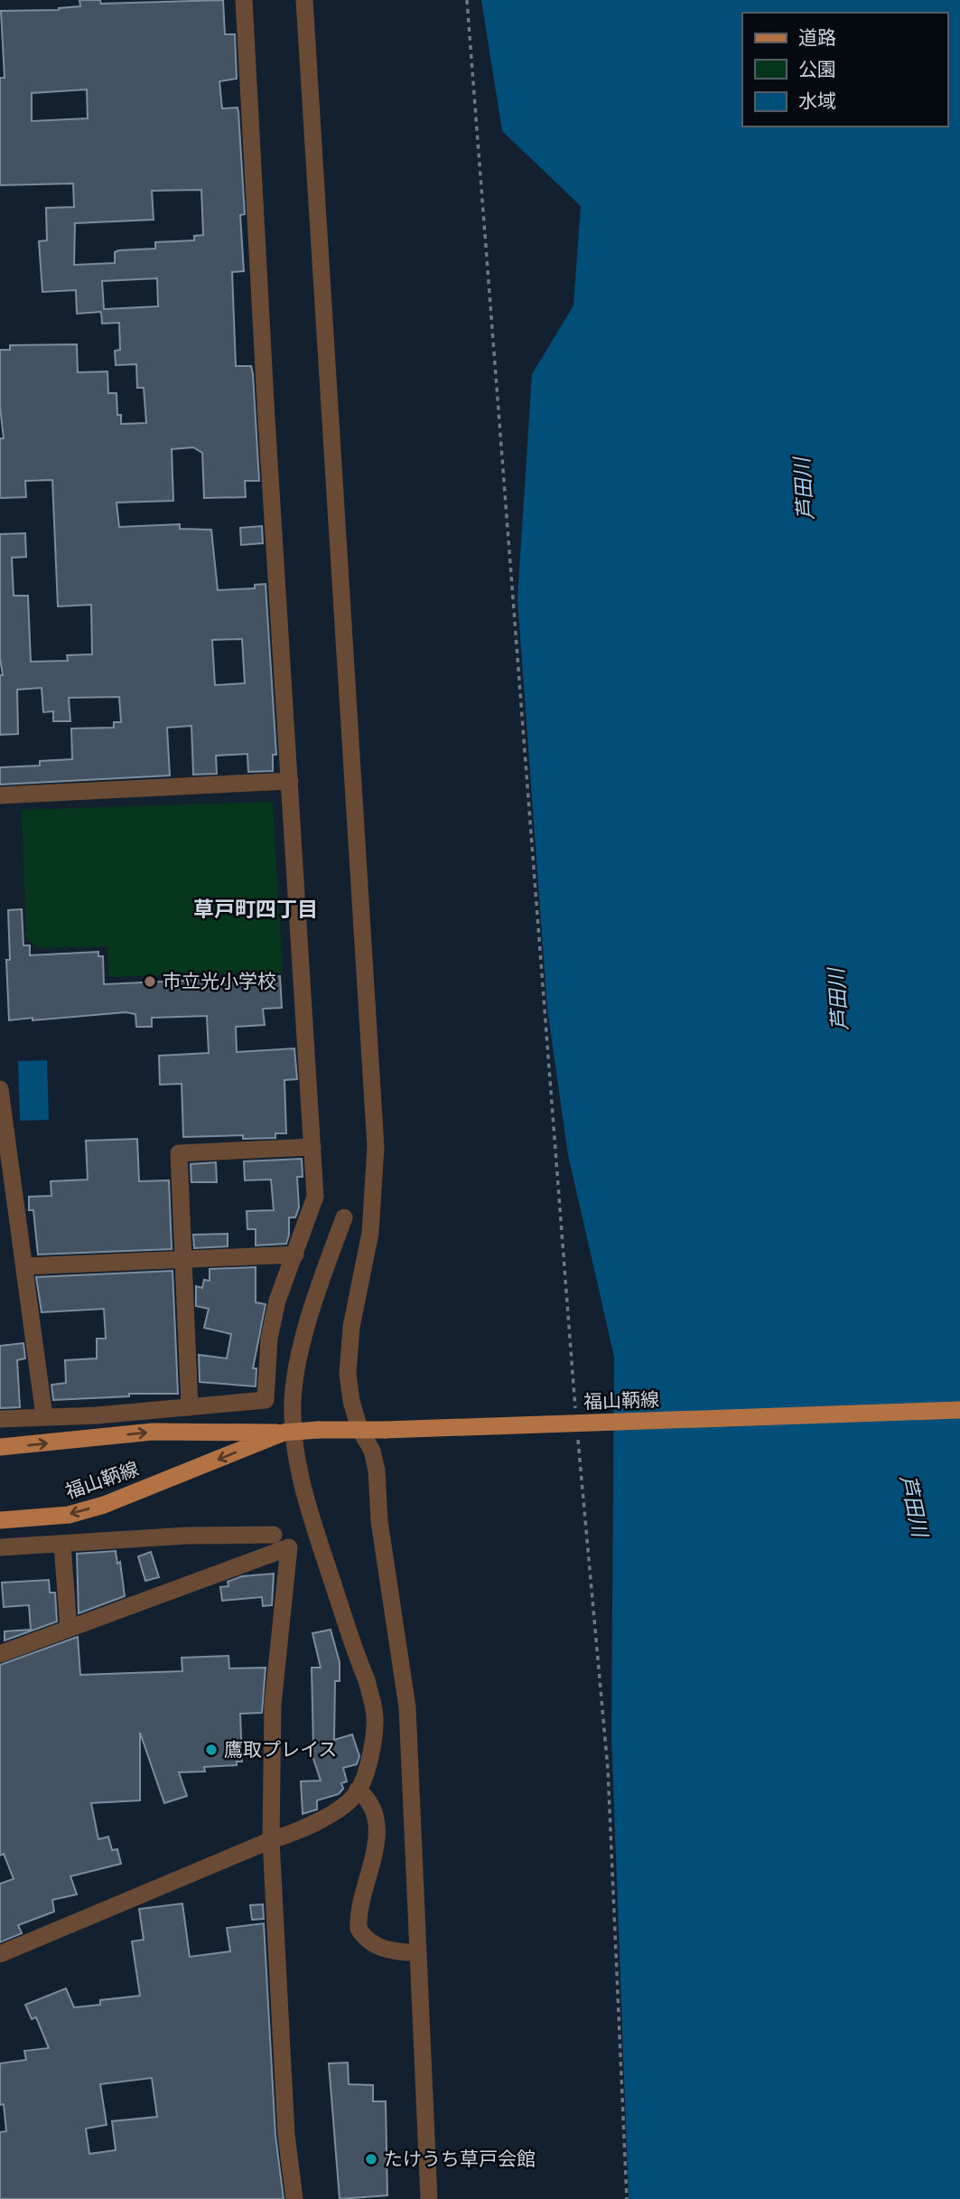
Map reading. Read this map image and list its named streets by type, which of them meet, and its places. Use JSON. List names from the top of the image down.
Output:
{
  "streets": {
    "main road": ["福山鞆線"]
  },
  "districts": ["草戸町四丁目"],
  "water": ["芦田川"],
  "places": ["市立光小学校", "鷹取プレイス", "たけうち草戸会館"],
  "legend": ["道路", "公園", "水域"]
}
